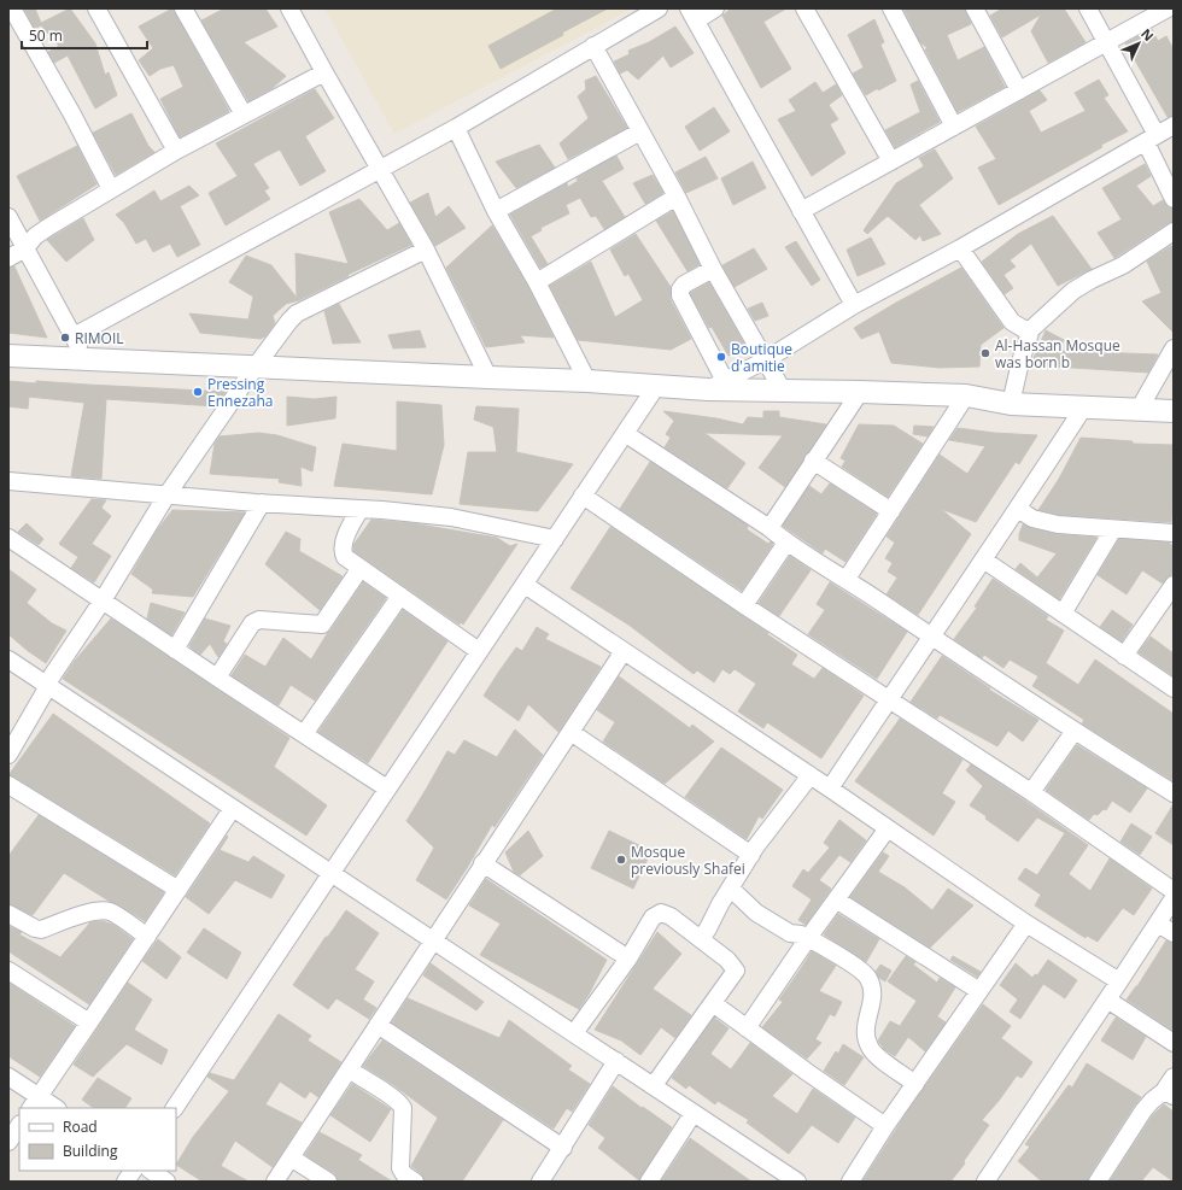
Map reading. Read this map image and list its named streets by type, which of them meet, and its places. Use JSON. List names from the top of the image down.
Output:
{
  "places": [
    "RIMOIL",
    "Al-Hassan Mosque was born b",
    "Boutique d'amitie",
    "Pressing Ennezaha",
    "Mosque previously Shafei"
  ],
  "legend": ["Road", "Building"],
  "scale_bar": "50 m",
  "north": "top right"
}
